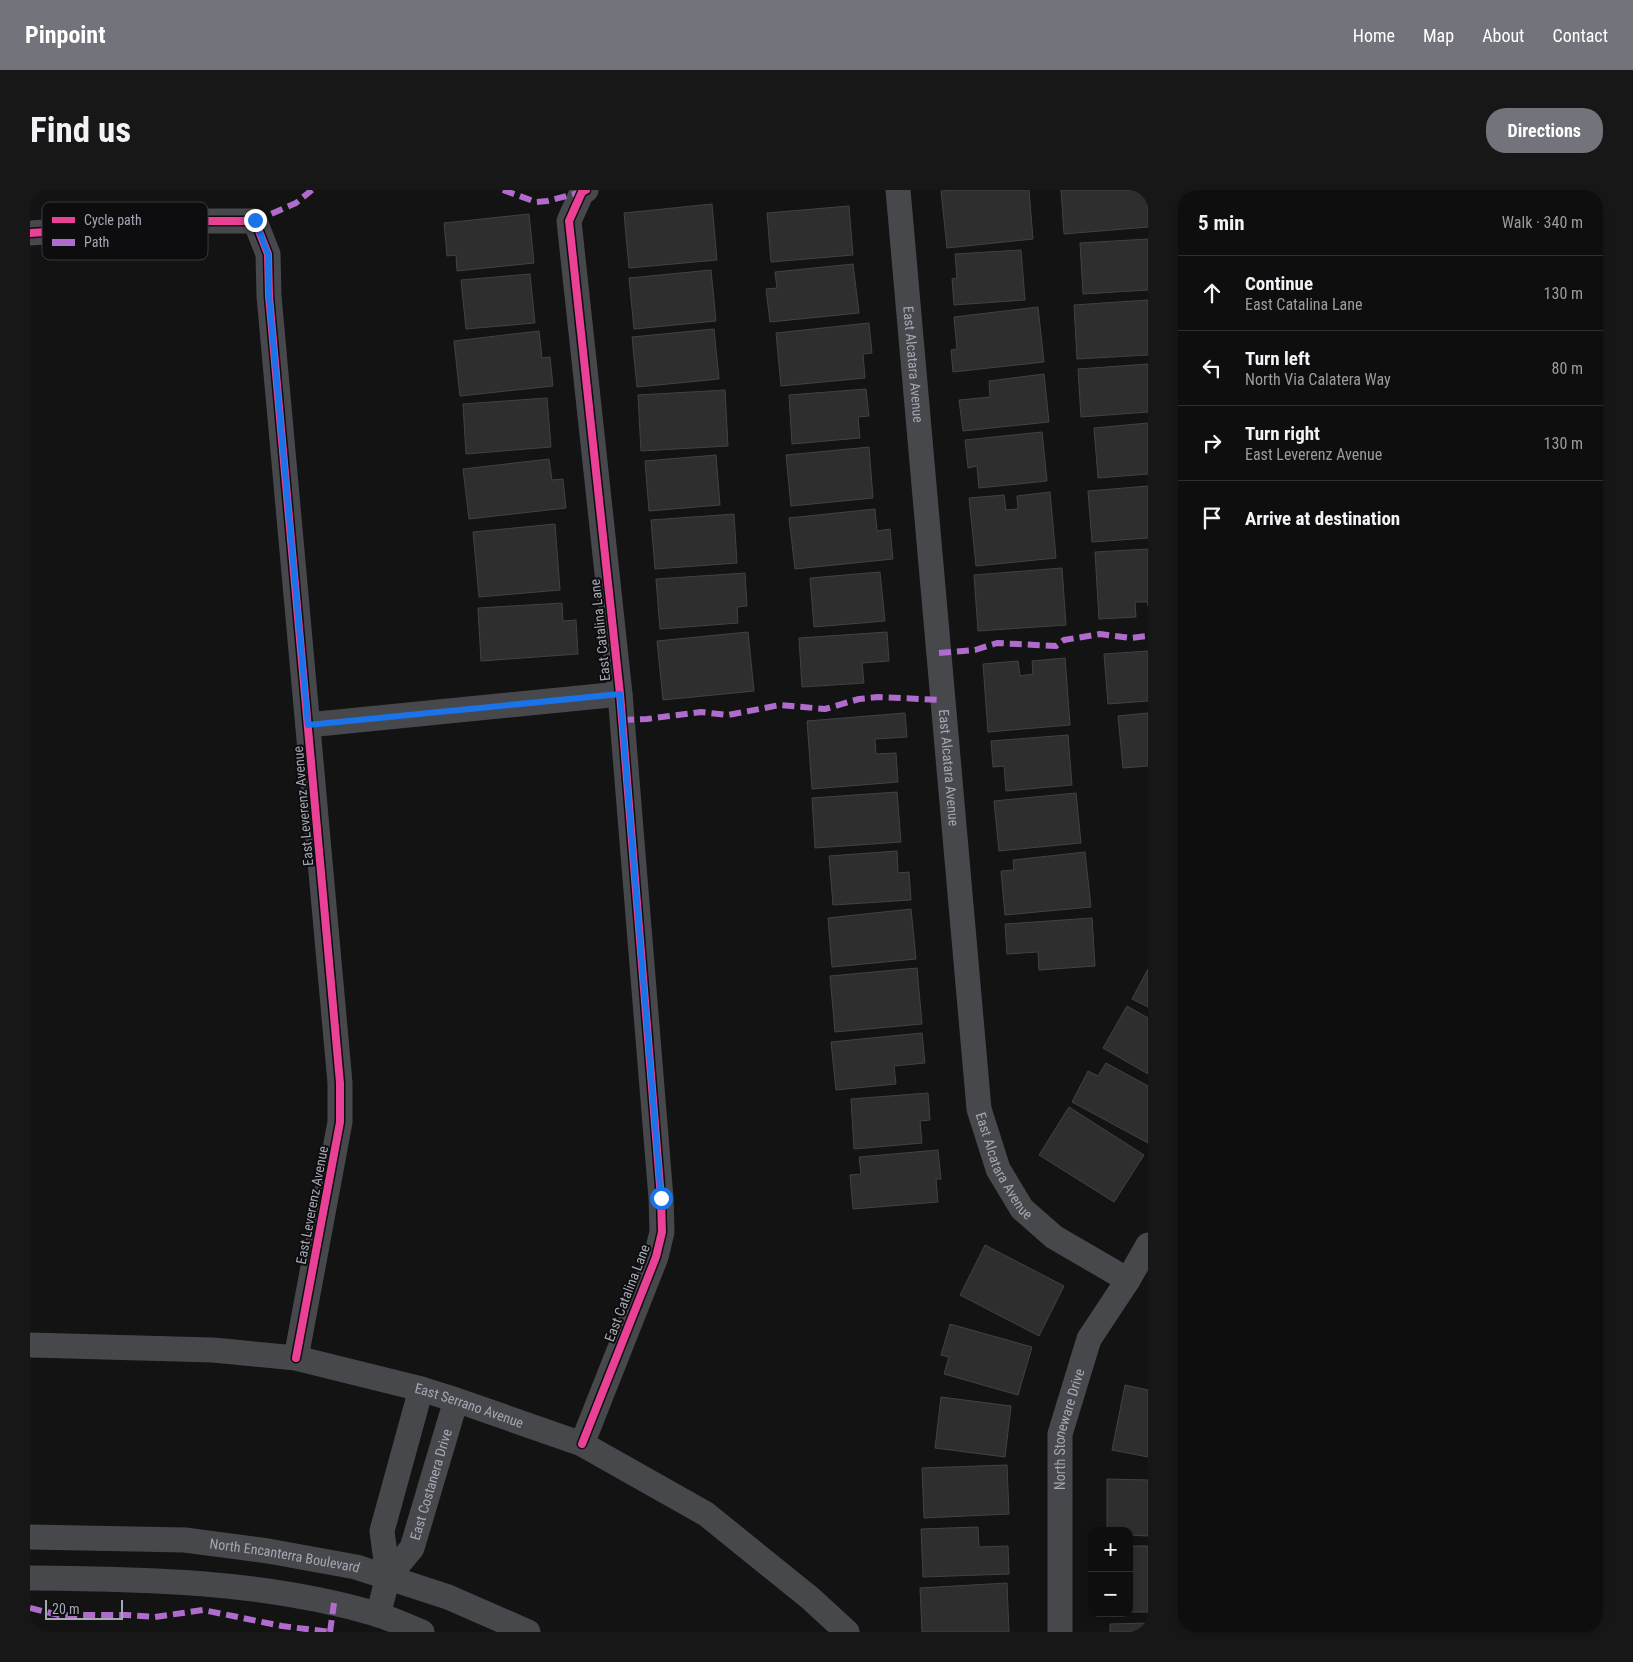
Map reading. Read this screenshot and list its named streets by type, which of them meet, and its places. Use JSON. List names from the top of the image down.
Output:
{
  "streets": {
    "street": [
      "East Alcatara Avenue",
      "East Catalina Lane",
      "East Leverenz Avenue",
      "East Serrano Avenue",
      "North Stoneware Drive",
      "East Costanera Drive",
      "North Encanterra Boulevard"
    ]
  },
  "crossings": [
    ["East Alcatara Avenue", "North Stoneware Drive"],
    ["East Catalina Lane", "East Serrano Avenue"],
    ["East Leverenz Avenue", "East Serrano Avenue"],
    ["East Serrano Avenue", "East Costanera Drive"],
    ["East Costanera Drive", "North Encanterra Boulevard"]
  ],
  "legend": ["Cycle path", "Path"],
  "scale_bar": "20 m",
  "page": {
    "header": "Pinpoint",
    "nav": [
      "Home",
      "Map",
      "About",
      "Contact"
    ],
    "buttons": "Directions",
    "title": "Find us",
    "heading": ["5 min", "Walk · 340 m"],
    "list": [
      ["Continue", "East Catalina Lane", "130 m"],
      ["Turn left", "North Via Calatera Way", "80 m"],
      ["Turn right", "East Leverenz Avenue", "130 m"],
      "Arrive at destination"
    ],
    "map_buttons": ["+", "−"],
    "scale": "20 m"
  }
}
